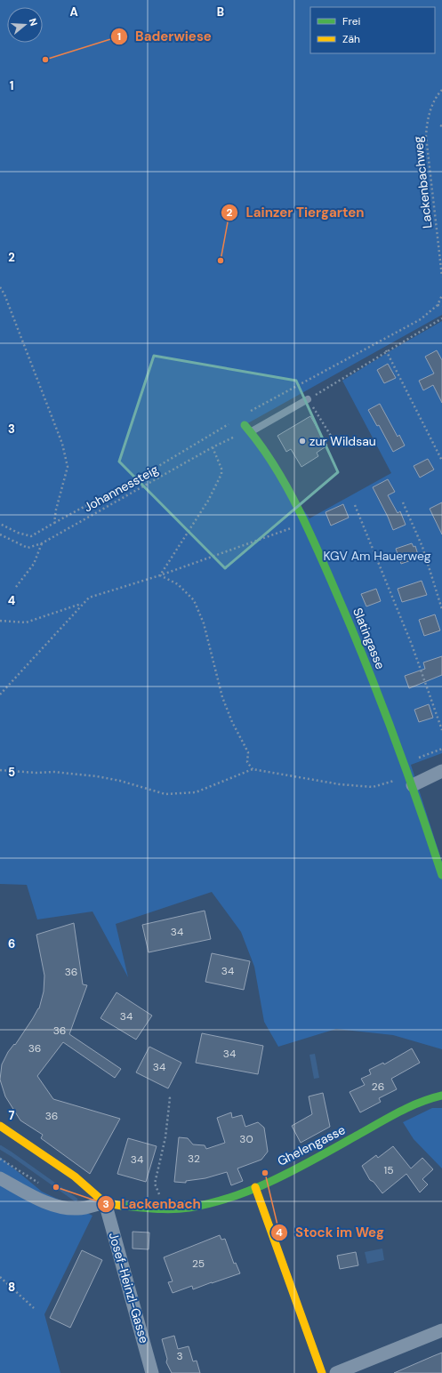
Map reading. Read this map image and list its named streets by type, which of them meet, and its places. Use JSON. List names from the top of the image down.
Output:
{
  "streets": {
    "street": ["Slatingasse", "Ghelengasse", "Josef-Heinzl-Gasse"],
    "path": ["Lackenbachweg", "Johannessteig"]
  },
  "crossings": [
    ["Johannessteig", "Slatingasse"],
    ["Ghelengasse", "Josef-Heinzl-Gasse"]
  ],
  "parks": ["KGV Am Hauerweg"],
  "places": [
    "Baderwiese",
    "Lainzer Tiergarten",
    "zur Wildsau",
    "Stock im Weg",
    "Lackenbach"
  ],
  "house_numbers": [
    "34",
    "34",
    "36",
    "34",
    "36",
    "36",
    "34",
    "34",
    "26",
    "36",
    "30",
    "32",
    "34",
    "15",
    "25",
    "3"
  ],
  "legend": ["Frei", "Zäh"],
  "north": "right",
  "grid": {
    "columns": ["A", "B"],
    "rows": [
      "1",
      "2",
      "3",
      "4",
      "5",
      "6",
      "7",
      "8"
    ]
  }
}
